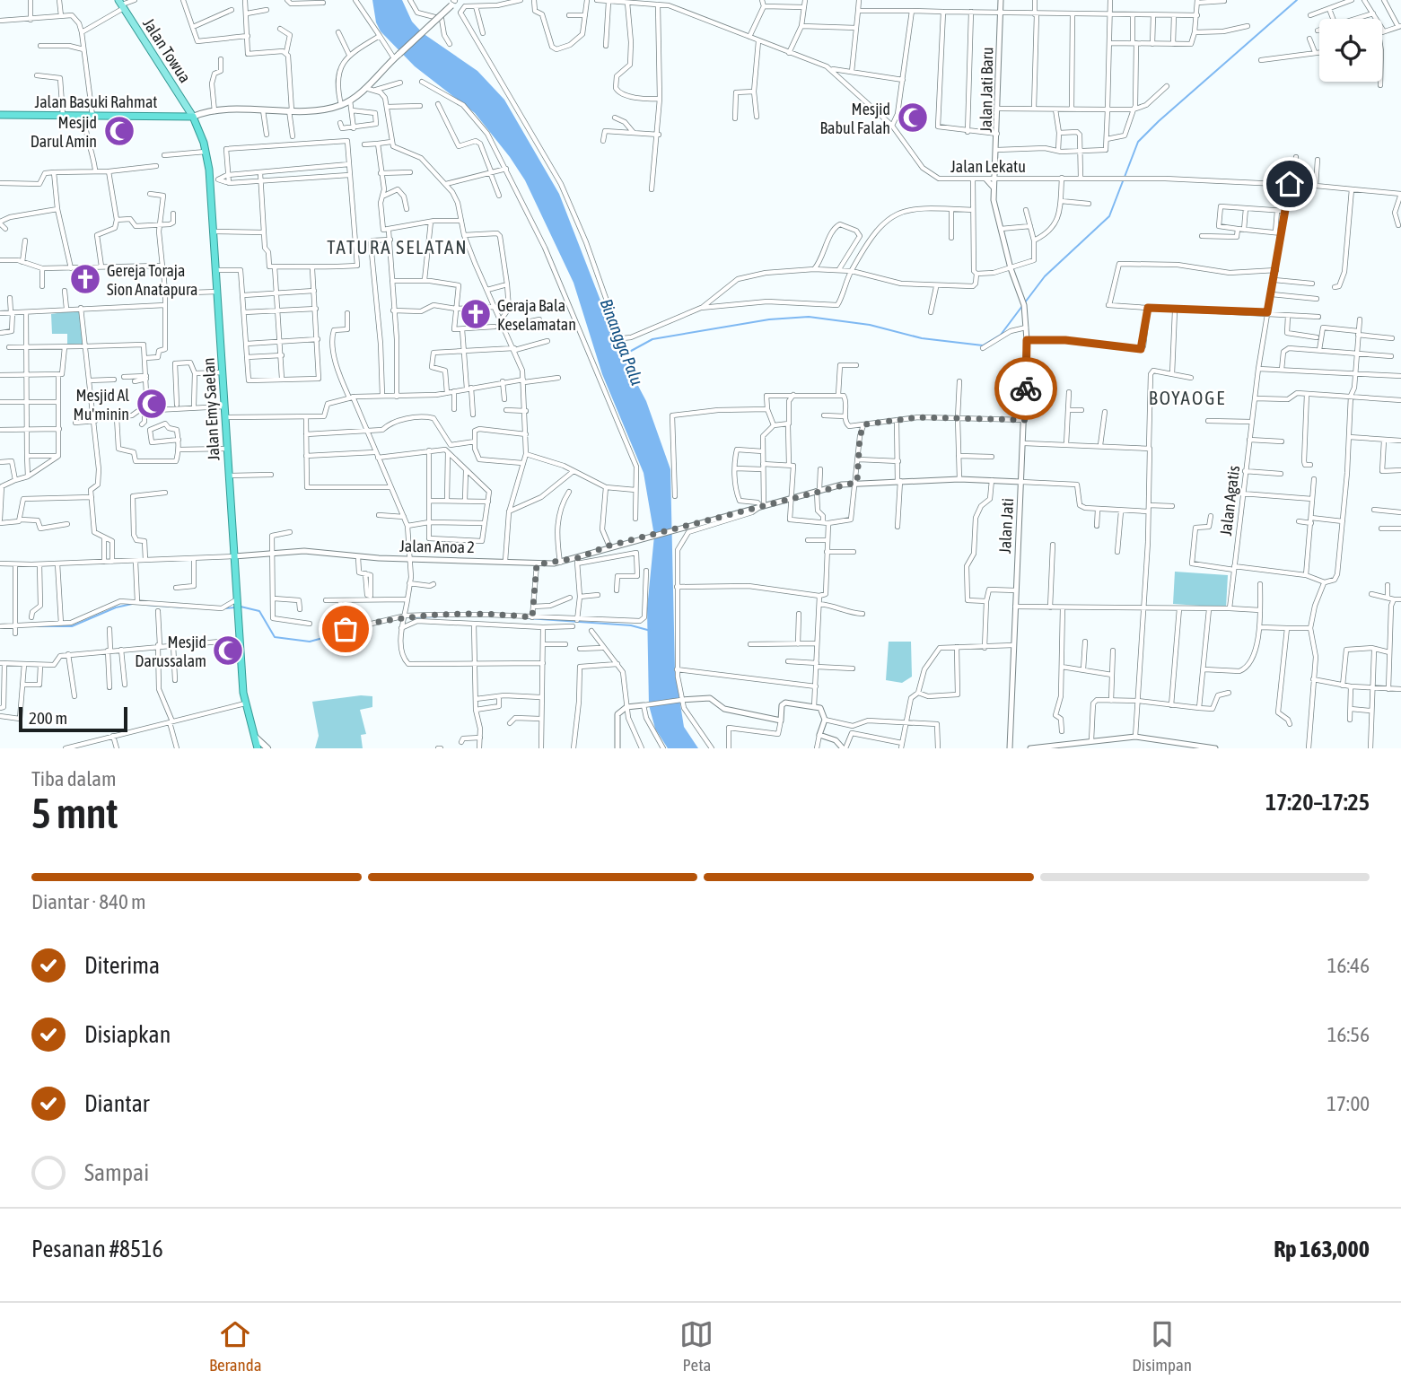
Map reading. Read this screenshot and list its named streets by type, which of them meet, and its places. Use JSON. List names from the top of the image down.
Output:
{
  "streets": {
    "highway": ["Jalan Basuki Rahmat", "Jalan Emy Saelan"],
    "main road": ["Jalan Towua"],
    "street": [
      "Jalan Jati Baru",
      "Jalan Lekatu",
      "Jalan Agatis",
      "Jalan Jati",
      "Jalan Anoa 2"
    ]
  },
  "crossings": [
    ["Jalan Towua", "Jalan Basuki Rahmat"],
    ["Jalan Towua", "Jalan Emy Saelan"],
    ["Jalan Jati Baru", "Jalan Lekatu"],
    ["Jalan Basuki Rahmat", "Jalan Emy Saelan"],
    ["Jalan Lekatu", "Jalan Agatis"],
    ["Jalan Emy Saelan", "Jalan Anoa 2"],
    ["Jalan Jati", "Jalan Anoa 2"]
  ],
  "districts": ["TATURA SELATAN", "BOYAOGE"],
  "water": ["Binangga Palu"],
  "places": {
    "mosque": [
      "Mesjid Babul Falah",
      "Mesjid Darul Amin",
      "Mesjid Al Mu'minin",
      "Mesjid Darussalam"
    ],
    "church": ["Gereja Toraja Sion Anatapura", "Geraja Bala Keselamatan"]
  },
  "scale_bar": "200 m",
  "page": {
    "scale": "200 m",
    "heading": ["5 mnt", "Tiba dalam", "17:20–17:25"],
    "panel": ["Pesanan #8516", "Rp 163,000"],
    "bar": "Diantar · 840 m",
    "list": [
      ["Diterima", "16:46"],
      ["Disiapkan", "16:56"],
      ["Diantar", "17:00"],
      "Sampai"
    ],
    "tabs": ["Beranda", "Peta", "Disimpan"]
  }
}
